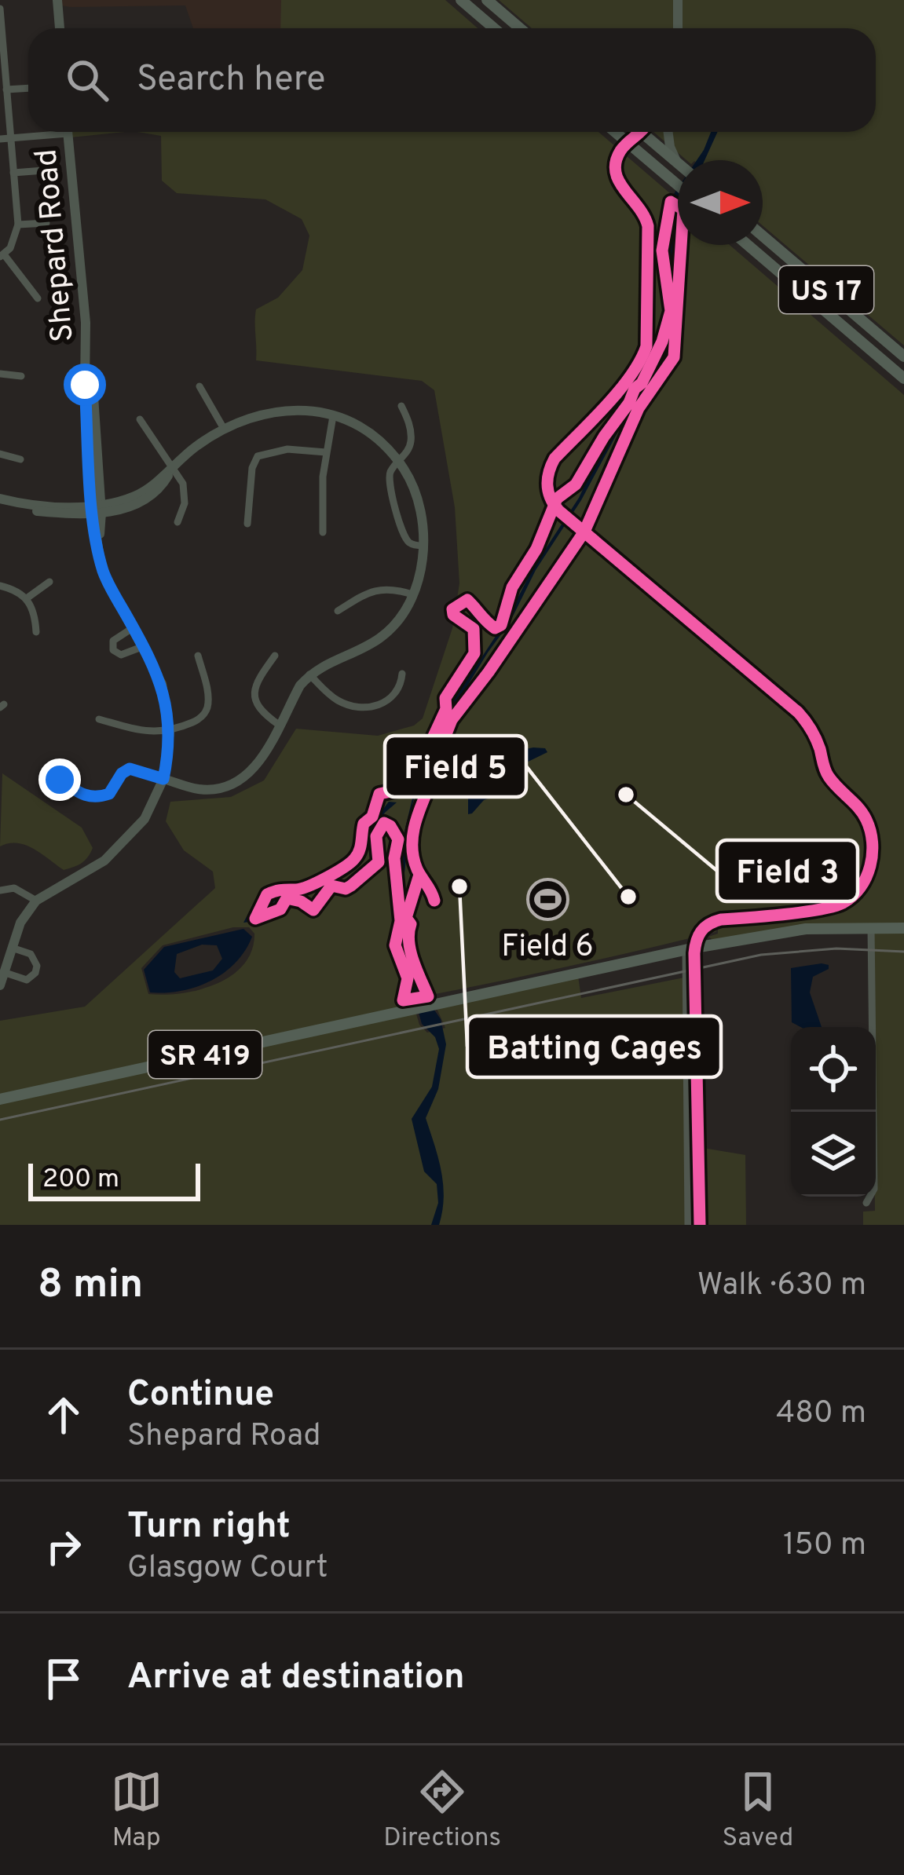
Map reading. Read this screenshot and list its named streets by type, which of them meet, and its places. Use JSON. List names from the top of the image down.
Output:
{
  "streets": {
    "main road": ["US 17", "SR 419"],
    "street": ["Shepard Road"]
  },
  "places": {
    "other": ["Field 3", "Batting Cages", "Field 5"],
    "sports": ["Field 6"]
  },
  "scale_bar": "200 m",
  "north": "right",
  "page": {
    "search": "Search here",
    "scale": "200 m",
    "heading": ["8 min", "Walk · 630 m"],
    "list": [
      ["Continue", "Shepard Road", "480 m"],
      ["Turn right", "Glasgow Court", "150 m"],
      "Arrive at destination"
    ],
    "nav": ["Map", "Directions", "Saved"]
  }
}
